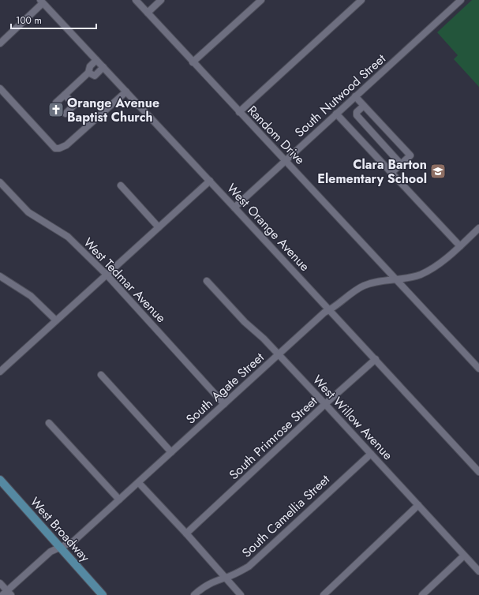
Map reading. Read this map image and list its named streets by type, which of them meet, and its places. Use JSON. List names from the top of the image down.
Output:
{
  "streets": {
    "main road": ["West Broadway"],
    "street": [
      "South Nutwood Street",
      "Random Drive",
      "West Orange Avenue",
      "West Tedmar Avenue",
      "South Agate Street",
      "West Willow Avenue",
      "South Primrose Street",
      "South Camellia Street"
    ]
  },
  "crossings": [
    ["South Nutwood Street", "Random Drive"],
    ["South Nutwood Street", "West Orange Avenue"],
    ["Random Drive", "South Agate Street"],
    ["West Orange Avenue", "South Agate Street"],
    ["West Orange Avenue", "South Primrose Street"],
    ["West Tedmar Avenue", "South Agate Street"],
    ["South Agate Street", "West Willow Avenue"],
    ["South Agate Street", "West Broadway"],
    ["West Willow Avenue", "South Primrose Street"],
    ["West Willow Avenue", "South Camellia Street"]
  ],
  "places": {
    "church": ["Orange Avenue Baptist Church"],
    "school or university": ["Clara Barton Elementary School"]
  },
  "scale_bar": "100 m"
}
